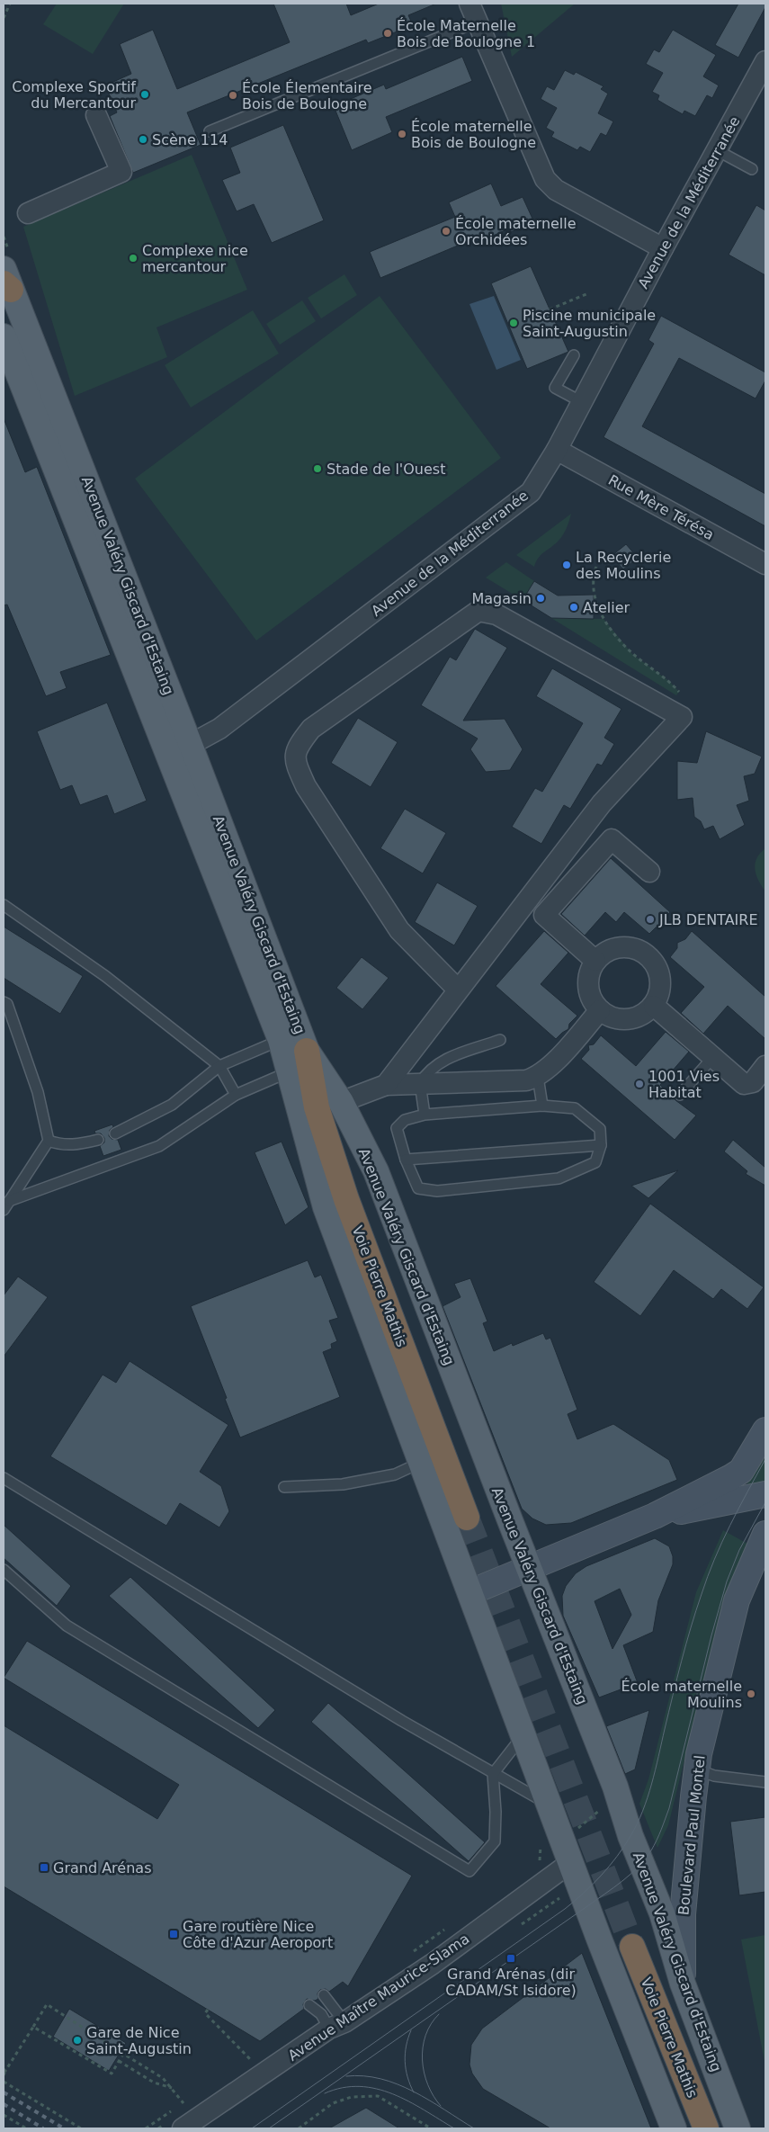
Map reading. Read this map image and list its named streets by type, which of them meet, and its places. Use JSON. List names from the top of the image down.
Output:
{
  "streets": {
    "highway": ["Voie Pierre Mathis"],
    "main road": ["Avenue Valéry Giscard d'Estaing", "Boulevard Paul Montel"],
    "street": ["Avenue de la Méditerranée", "Rue Mère Térésa", "Avenue Maître Maurice-Slama"]
  },
  "crossings": [
    ["Avenue de la Méditerranée", "Rue Mère Térésa"],
    ["Avenue de la Méditerranée", "Avenue Valéry Giscard d'Estaing"],
    ["Avenue Valéry Giscard d'Estaing", "Voie Pierre Mathis"],
    ["Avenue Valéry Giscard d'Estaing", "Boulevard Paul Montel"],
    ["Avenue Valéry Giscard d'Estaing", "Avenue Maître Maurice-Slama"]
  ],
  "places": {
    "other": [
      "École Maternelle Bois de Boulogne 1",
      "Complexe Sportif du Mercantour",
      "École Élementaire Bois de Boulogne",
      "École maternelle Bois de Boulogne",
      "Scène 114",
      "École maternelle Orchidées",
      "Complexe nice mercantour",
      "Piscine municipale Saint-Augustin",
      "Stade de l'Ouest",
      "La Recyclerie des Moulins",
      "Magasin",
      "Atelier",
      "JLB DENTAIRE",
      "1001 Vies Habitat",
      "École maternelle Moulins",
      "Gare de Nice Saint-Augustin"
    ],
    "transit": ["Grand Arénas", "Gare routière Nice Côte d'Azur Aeroport", "Grand Arénas (dir CADAM/St Isidore)"]
  }
}
